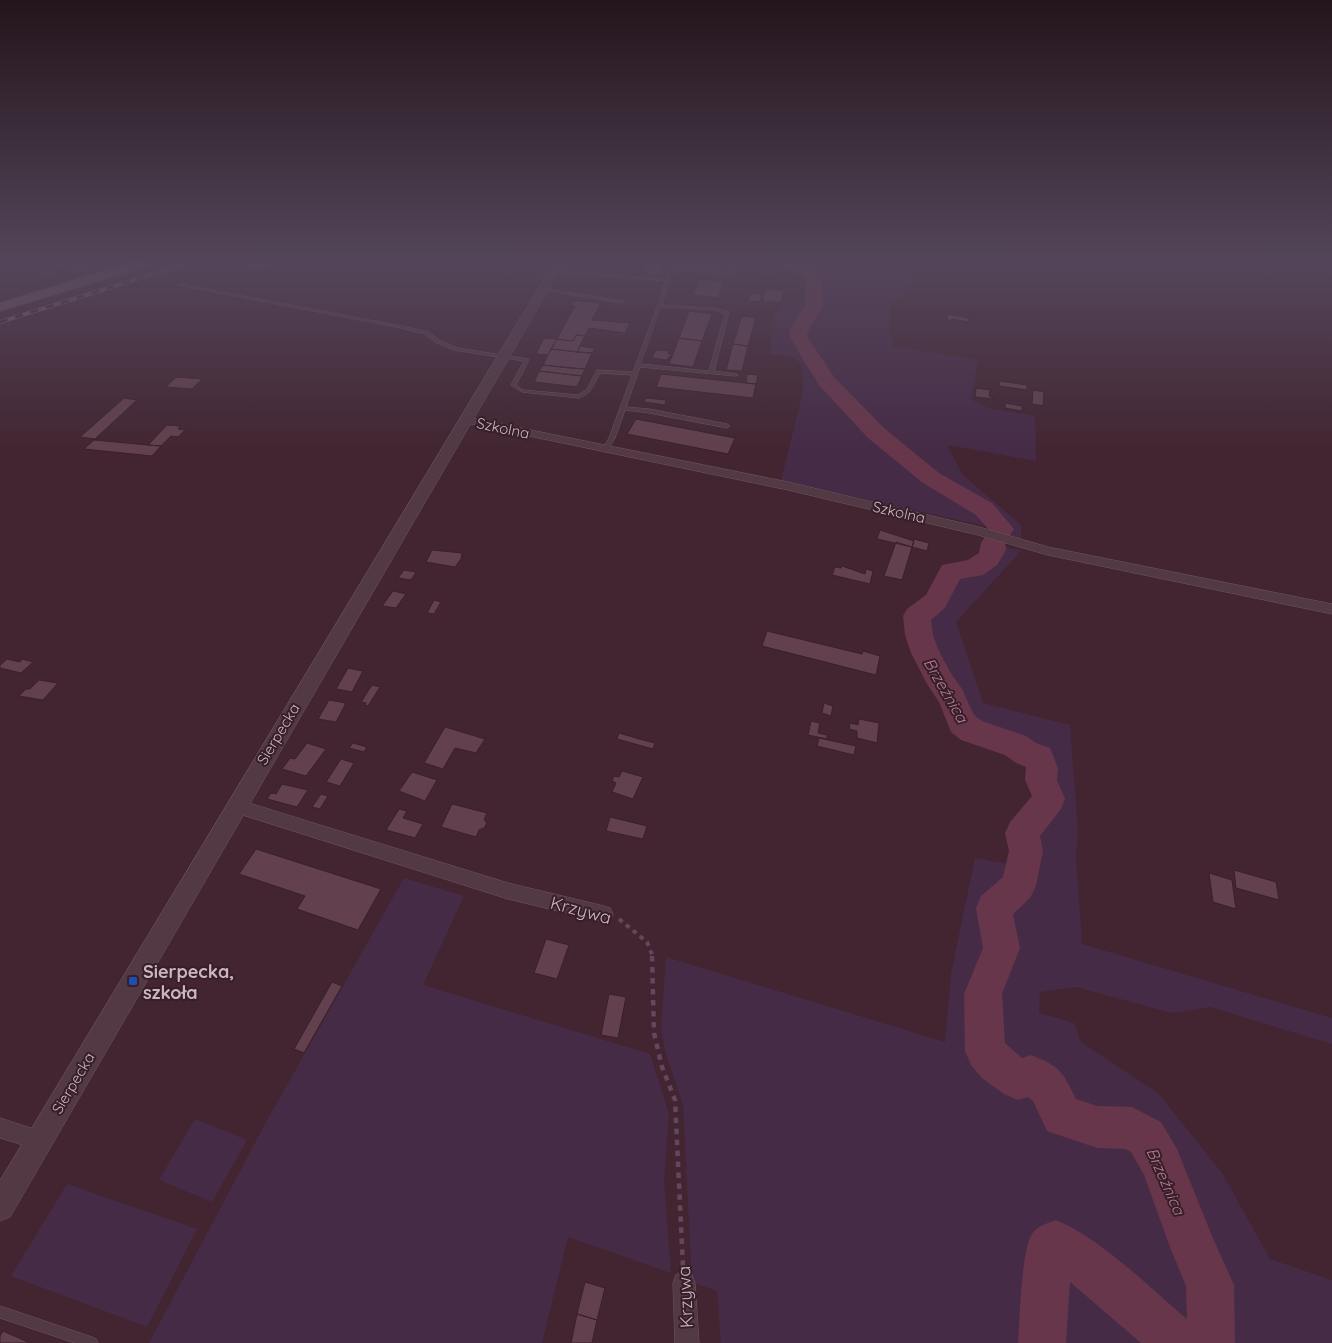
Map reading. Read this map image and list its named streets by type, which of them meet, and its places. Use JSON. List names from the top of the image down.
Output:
{
  "streets": {
    "street": ["Szkolna", "Sierpecka", "Krzywa"]
  },
  "crossings": [
    ["Szkolna", "Sierpecka"],
    ["Sierpecka", "Krzywa"]
  ],
  "water": ["Brzeźnica"],
  "places": {
    "transit": ["Sierpecka, szkoła"]
  }
}
